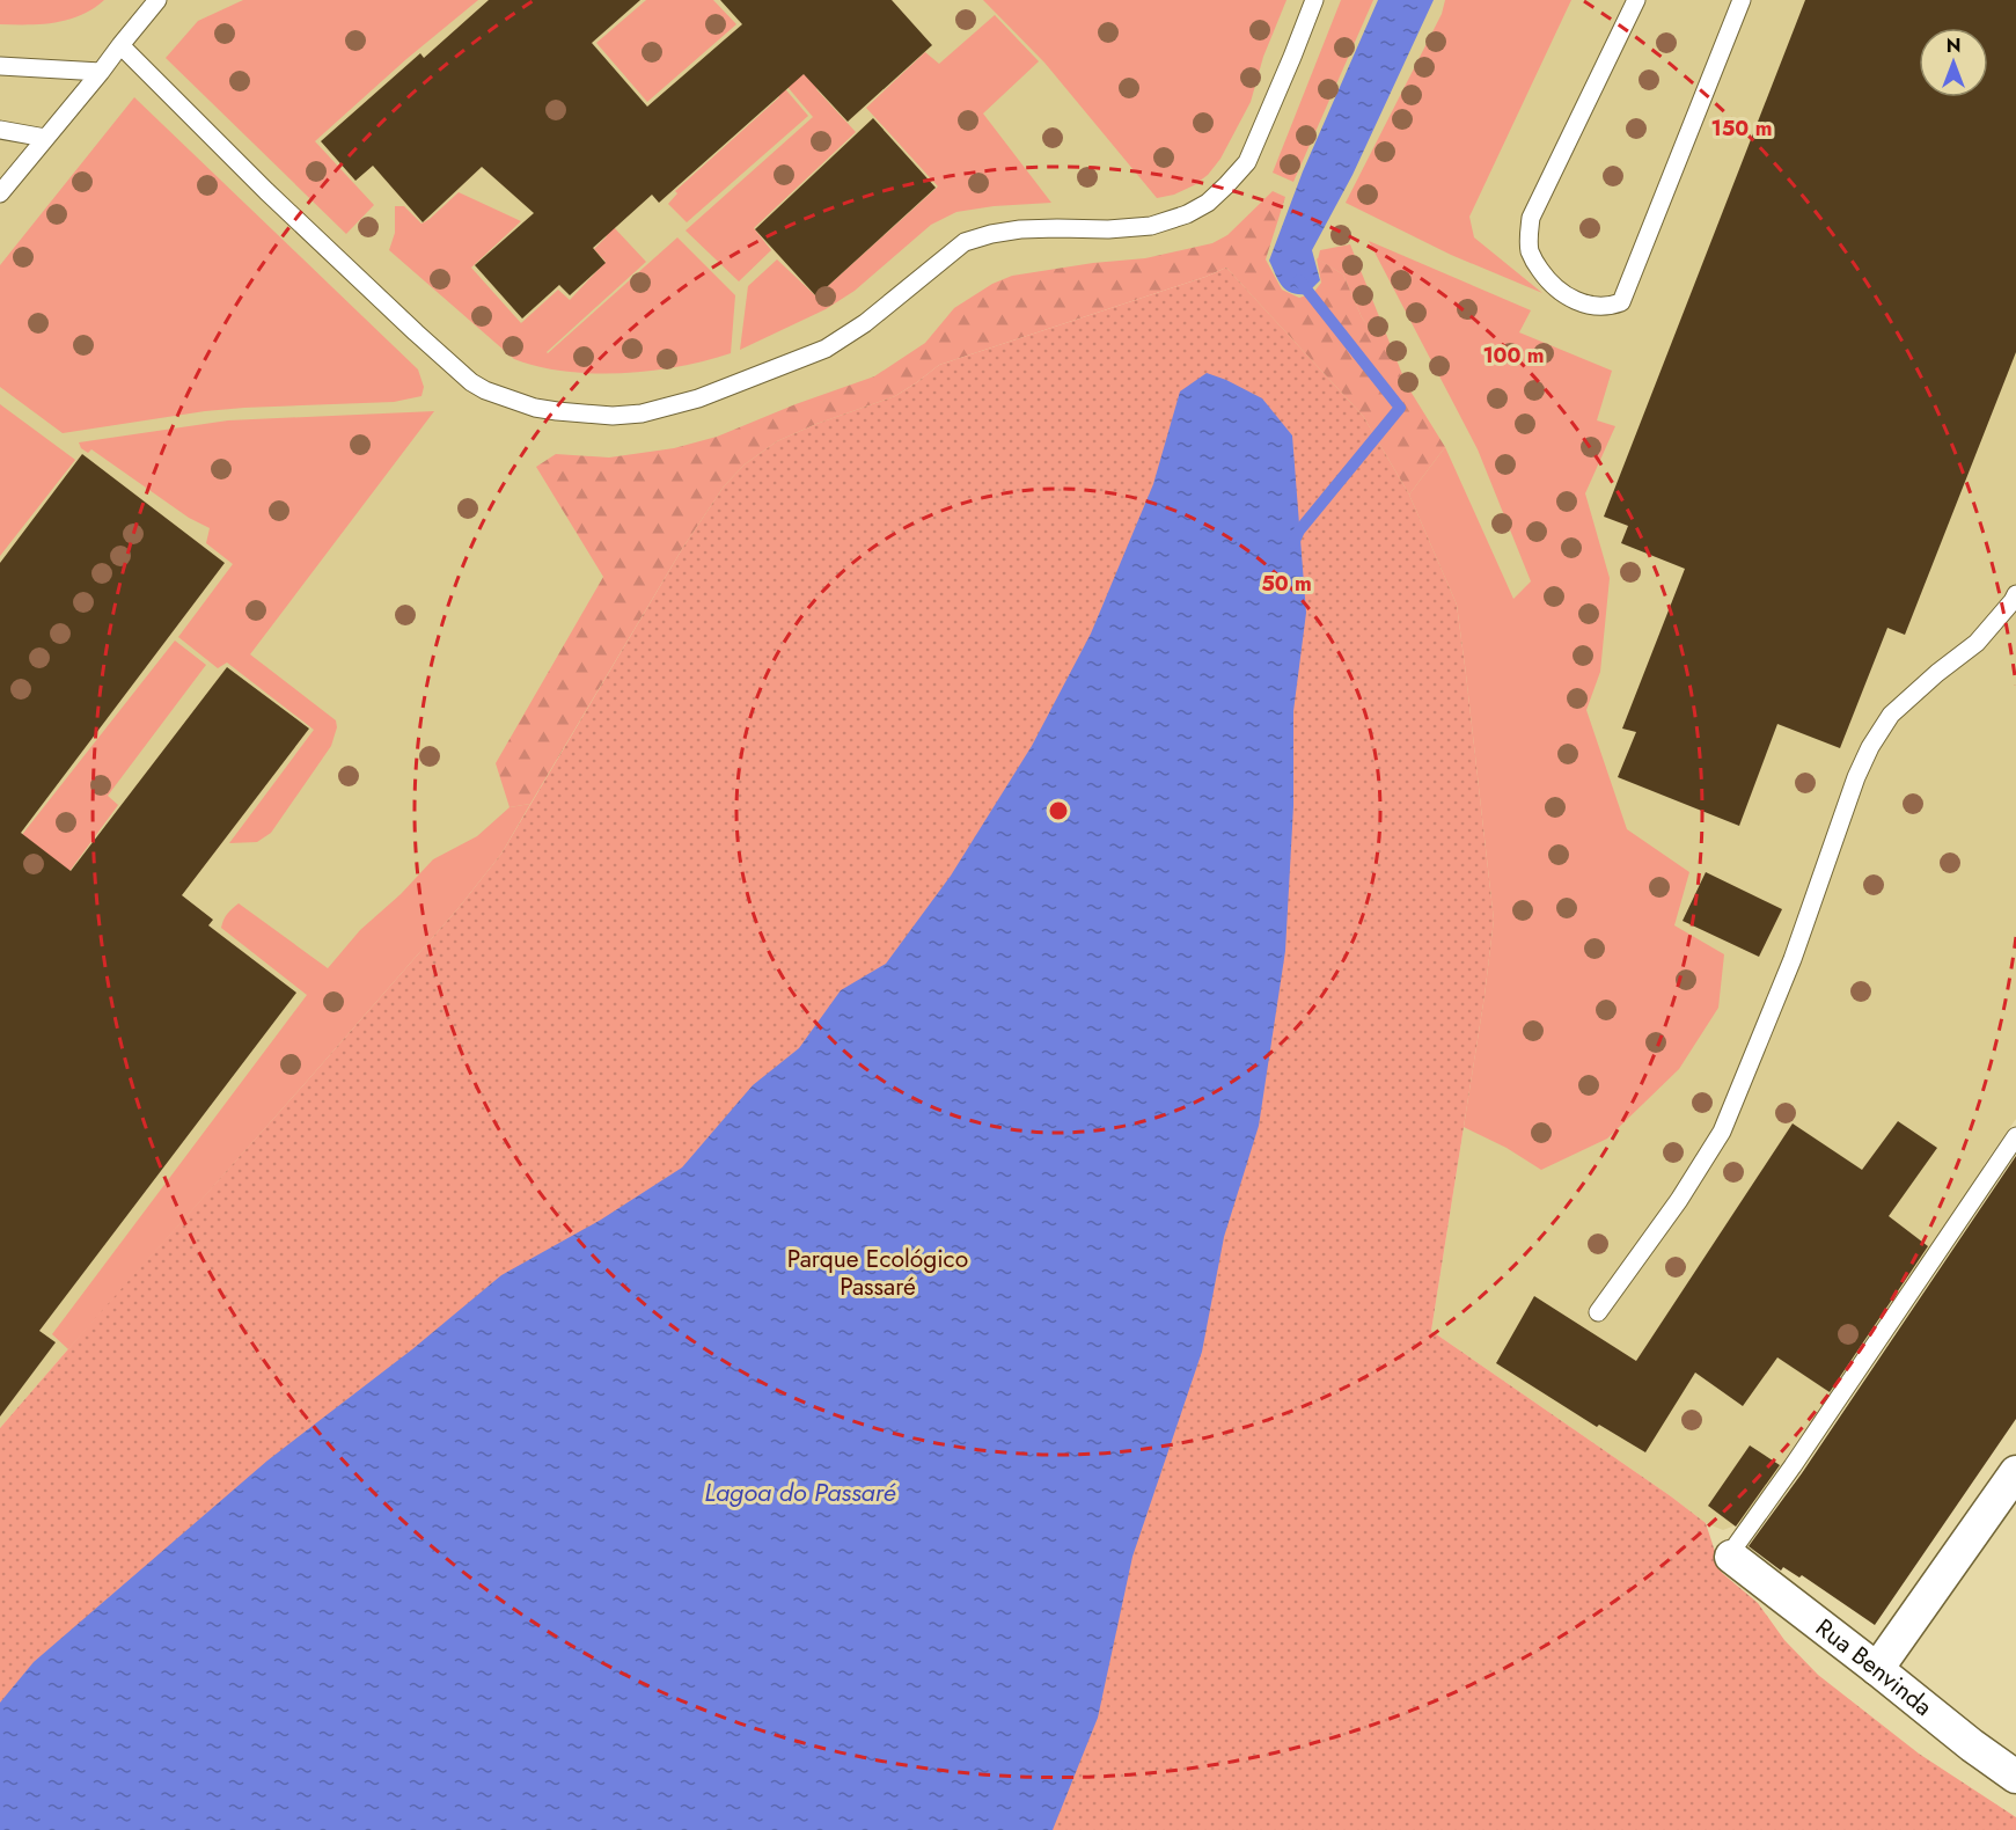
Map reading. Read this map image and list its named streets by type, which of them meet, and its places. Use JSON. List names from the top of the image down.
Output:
{
  "streets": {
    "street": ["Rua Benvinda"]
  },
  "water": ["Lagoa do Passaré"],
  "parks": ["Parque Ecológico Passaré"],
  "north": "top",
  "rings": ["150 m", "100 m", "50 m"]
}
